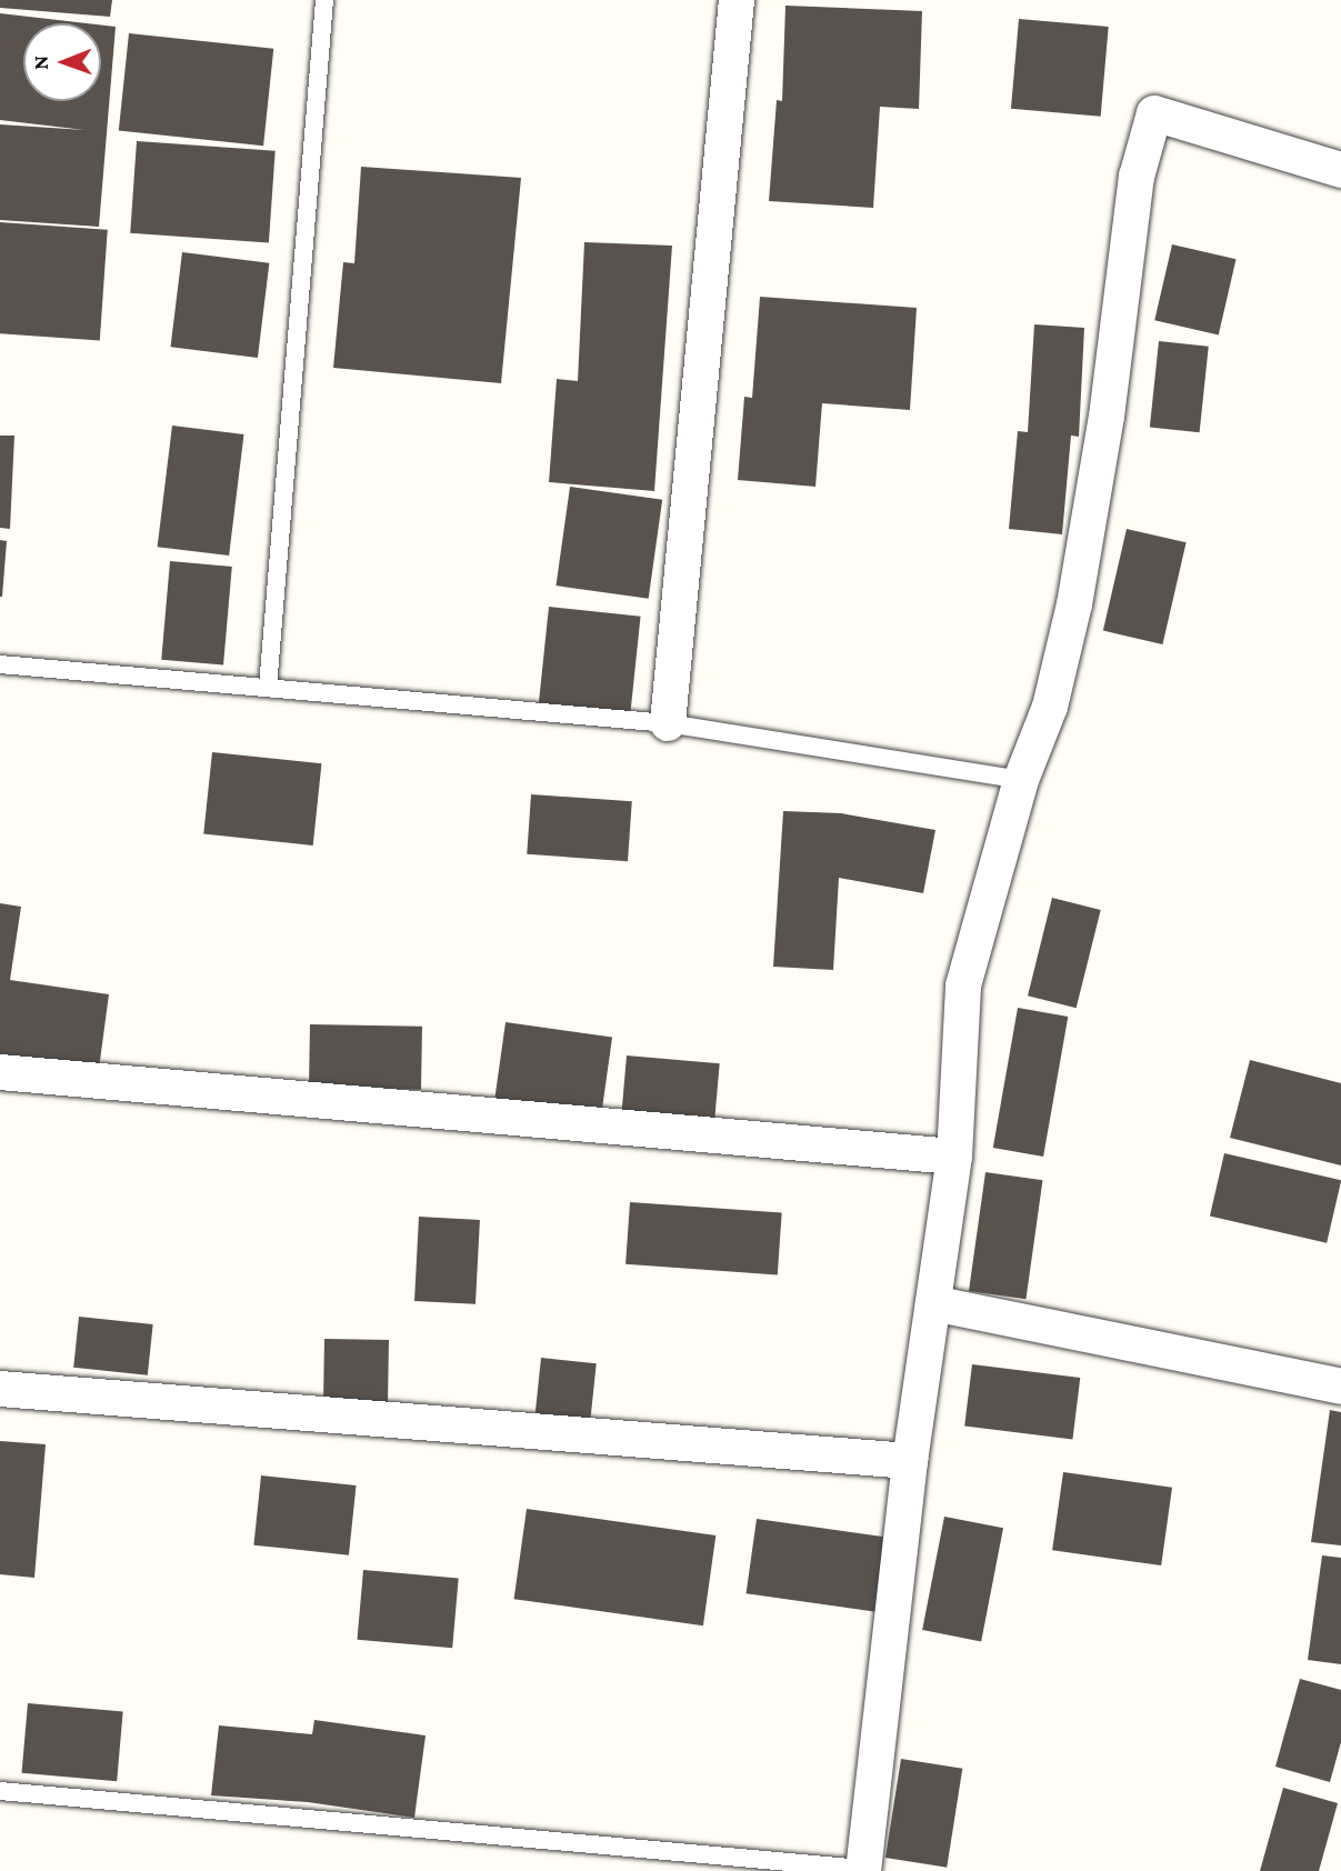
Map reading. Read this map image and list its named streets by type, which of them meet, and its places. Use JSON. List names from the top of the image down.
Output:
{
  "north": "left"
}
